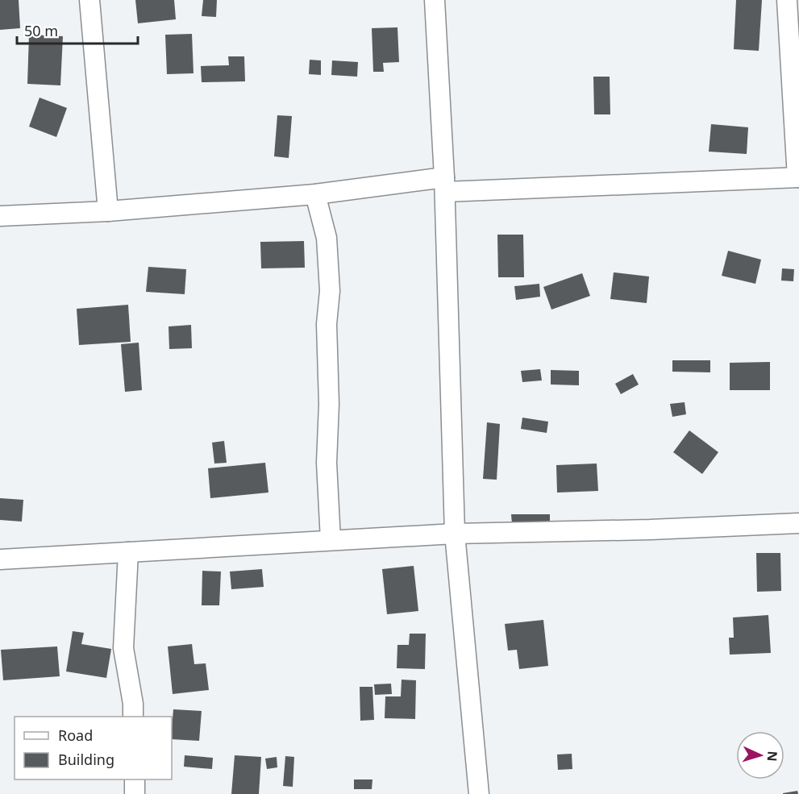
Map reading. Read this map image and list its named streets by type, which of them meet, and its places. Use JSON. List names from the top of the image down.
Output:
{
  "legend": ["Road", "Building"],
  "scale_bar": "50 m",
  "north": "right"
}
